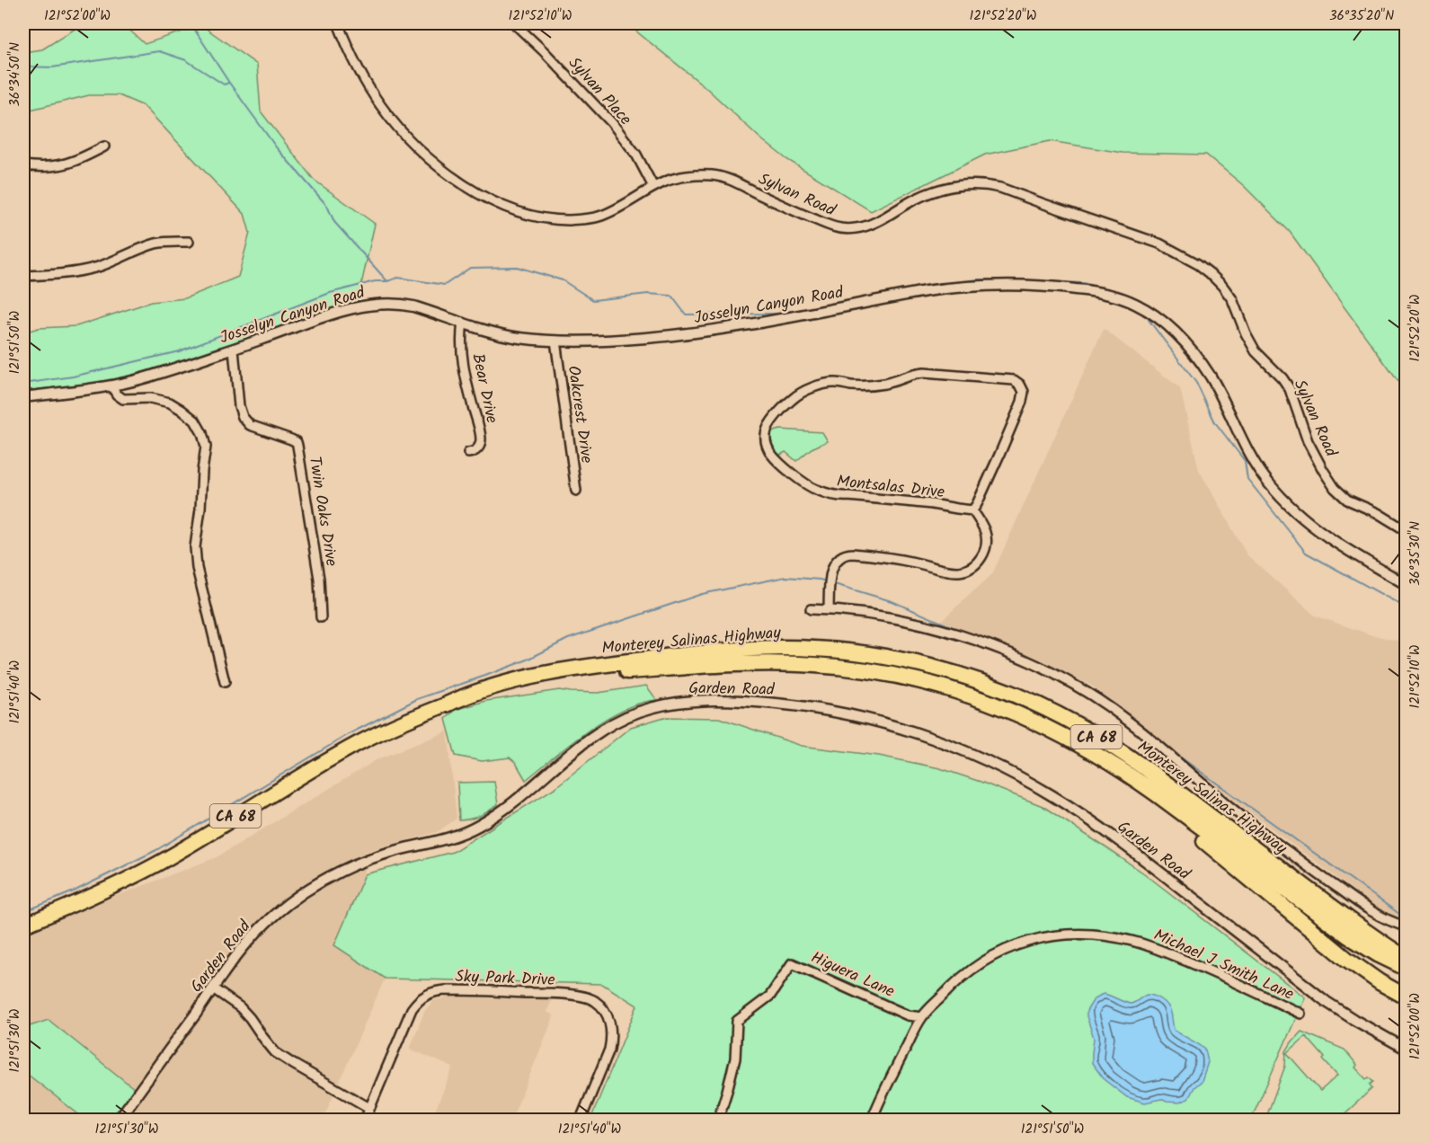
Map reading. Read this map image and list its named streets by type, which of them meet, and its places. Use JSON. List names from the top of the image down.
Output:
{
  "streets": {
    "highway": ["Monterey Salinas Highway", "CA 68"],
    "street": [
      "Sylvan Place",
      "Sylvan Road",
      "Josselyn Canyon Road",
      "Bear Drive",
      "Oakcrest Drive",
      "Montsalas Drive",
      "Twin Oaks Drive",
      "Garden Road",
      "Michael J Smith Lane",
      "Higuera Lane",
      "Sky Park Drive"
    ]
  },
  "crossings": [
    ["Sylvan Place", "Sylvan Road"],
    ["Josselyn Canyon Road", "Bear Drive"],
    ["Josselyn Canyon Road", "Oakcrest Drive"],
    ["Josselyn Canyon Road", "Twin Oaks Drive"],
    ["Monterey Salinas Highway", "CA 68"],
    ["Michael J Smith Lane", "Higuera Lane"]
  ],
  "coordinates": [
    "121°52'00\"W",
    "121°52'10\"W",
    "121°52'20\"W",
    "36°35'20\"N",
    "36°34'50\"N",
    "121°51'50\"W",
    "36°35'30\"N",
    "121°51'40\"W",
    "121°51'30\"W"
  ]
}
